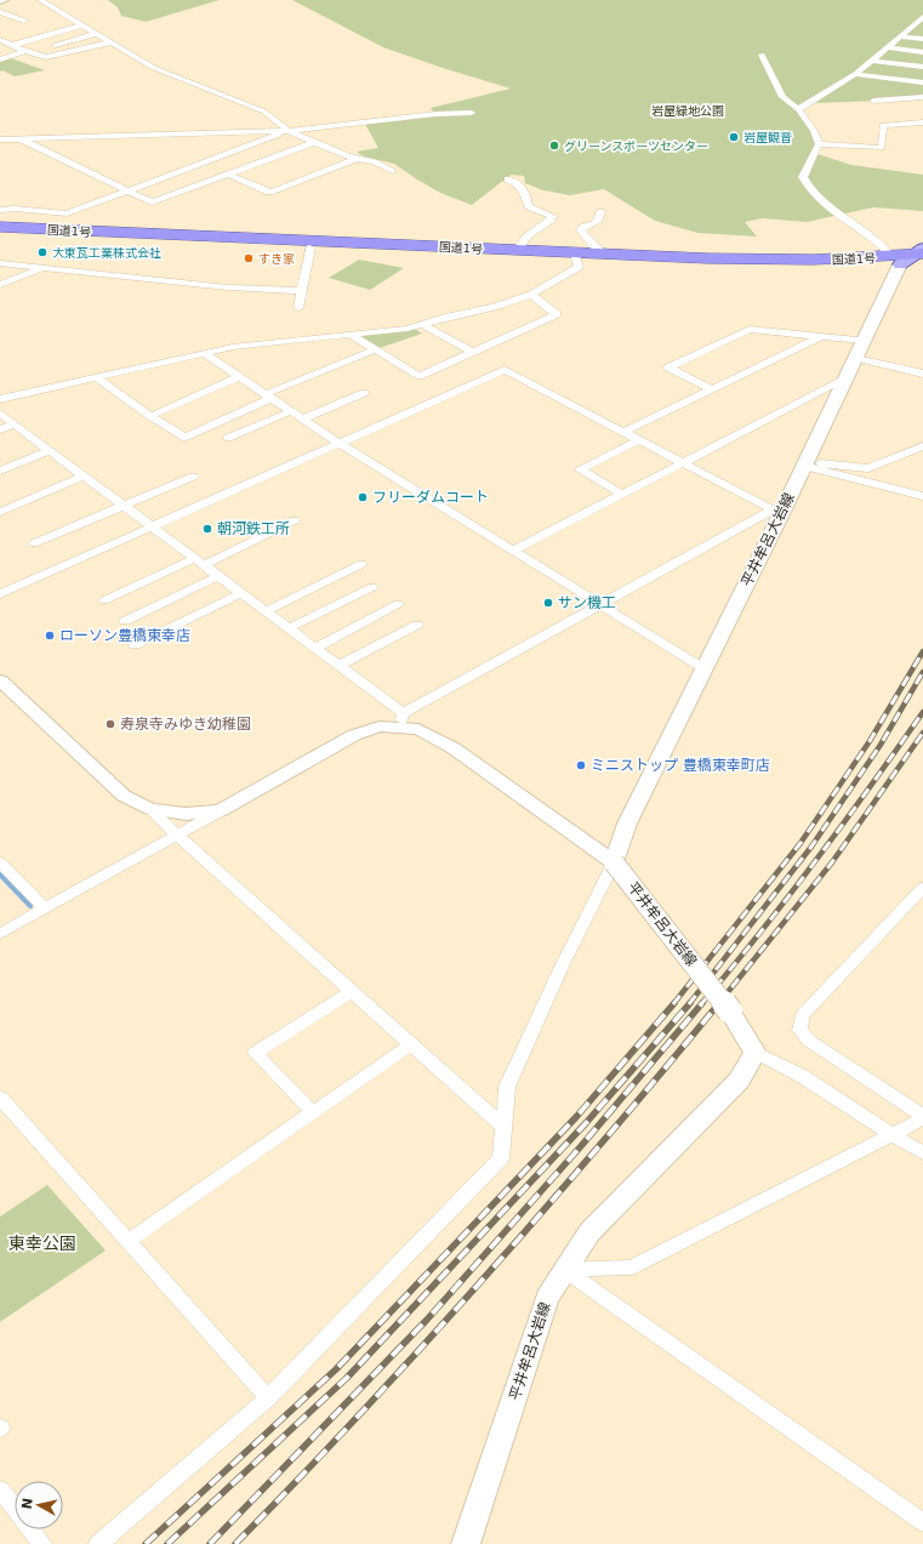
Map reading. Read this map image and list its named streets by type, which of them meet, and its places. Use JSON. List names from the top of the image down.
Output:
{
  "streets": {
    "highway": ["国道1号"],
    "main road": ["平井牟呂大岩線"]
  },
  "crossings": [
    ["国道1号", "平井牟呂大岩線"]
  ],
  "parks": ["岩屋緑地公園", "東幸公園"],
  "places": [
    "岩屋観音",
    "グリーンスポーツセンター",
    "大東瓦工業株式会社",
    "すき家",
    "フリーダムコート",
    "朝河鉄工所",
    "サン機工",
    "ローソン豊橋東幸店",
    "寿泉寺みゆき幼稚園",
    "ミニストップ 豊橋東幸町店"
  ],
  "north": "left"
}
